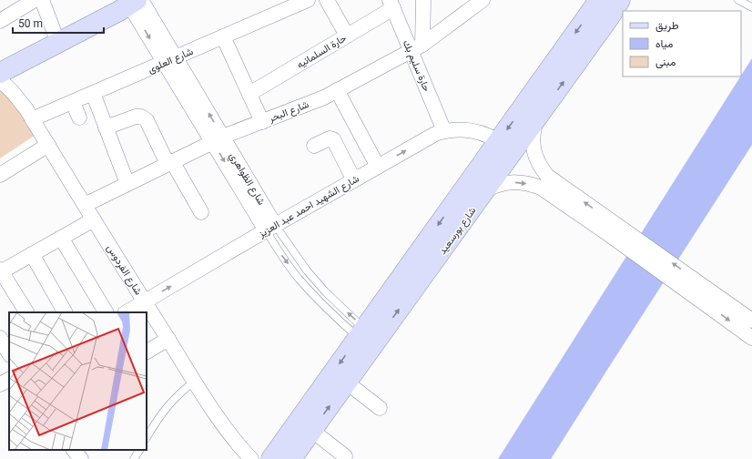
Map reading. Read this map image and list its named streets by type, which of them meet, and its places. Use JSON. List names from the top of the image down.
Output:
{
  "streets": {
    "main road": ["شارع بورسعيد"],
    "street": [
      "حارة السلمانيه",
      "شارع العلوى",
      "حارة سليم بك",
      "شارع البحر",
      "شارع الظواهري",
      "شارع الشهيد احمد عبد العزيز",
      "شارع الفردوس"
    ]
  },
  "crossings": [
    ["حارة السلمانيه", "حارة سليم بك"],
    ["شارع العلوى", "شارع الظواهري"],
    ["شارع العلوى", "شارع الفردوس"],
    ["حارة سليم بك", "شارع البحر"],
    ["حارة سليم بك", "شارع الشهيد احمد عبد العزيز"],
    ["شارع البحر", "شارع الظواهري"],
    ["شارع البحر", "شارع الفردوس"],
    ["شارع الظواهري", "شارع الشهيد احمد عبد العزيز"],
    ["شارع الظواهري", "شارع بورسعيد"],
    ["شارع الشهيد احمد عبد العزيز", "شارع بورسعيد"],
    ["شارع الشهيد احمد عبد العزيز", "شارع الفردوس"]
  ],
  "one_way": ["شارع الشهيد احمد عبد العزيز"],
  "legend": ["طريق", "مياه", "مبنى"],
  "scale_bar": "50 m"
}
